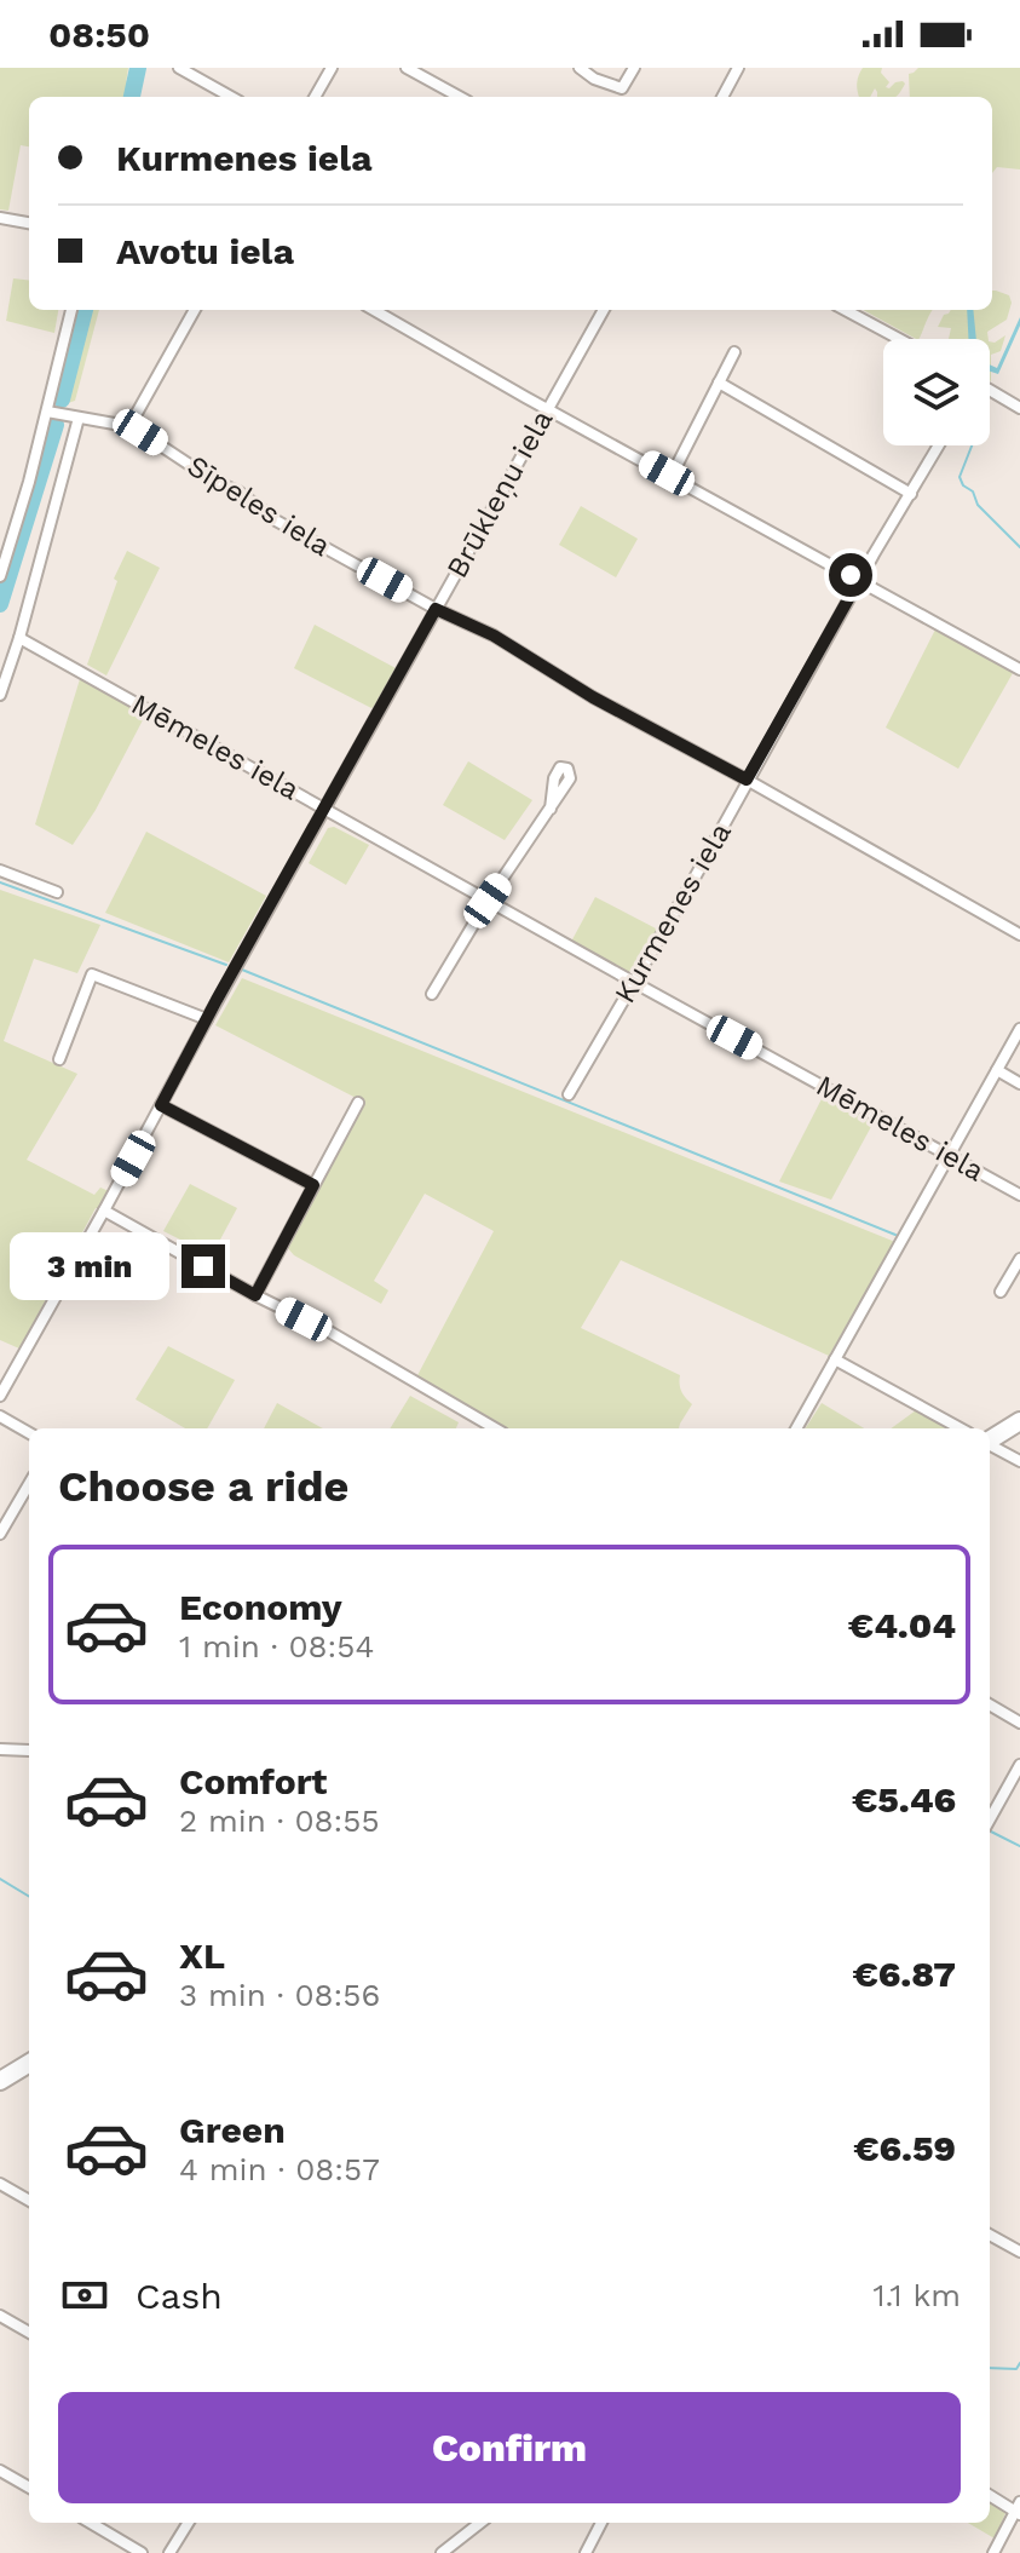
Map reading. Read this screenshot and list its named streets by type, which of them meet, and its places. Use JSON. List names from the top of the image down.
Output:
{
  "streets": {
    "street": [
      "Brūkleņu iela",
      "Sīpeles iela",
      "Mēmeles iela",
      "Kurmenes iela"
    ]
  },
  "crossings": [
    ["Brūkleņu iela", "Sīpeles iela"],
    ["Brūkleņu iela", "Mēmeles iela"],
    ["Sīpeles iela", "Kurmenes iela"],
    ["Mēmeles iela", "Kurmenes iela"]
  ],
  "page": {
    "status": "08:50",
    "banner": ["Kurmenes iela", "Avotu iela"],
    "bubble": "3 min",
    "heading": "Choose a ride",
    "list": [
      {
        "name": "Economy",
        "note": "1 min · 08:54",
        "value": "€4.04"
      },
      {
        "name": "Comfort",
        "note": "2 min · 08:55",
        "value": "€5.46"
      },
      {
        "name": "XL",
        "note": "3 min · 08:56",
        "value": "€6.87"
      },
      {
        "name": "Green",
        "note": "4 min · 08:57",
        "value": "€6.59"
      }
    ],
    "pay": ["Cash", "1.1 km"],
    "buttons": "Confirm"
  }
}
